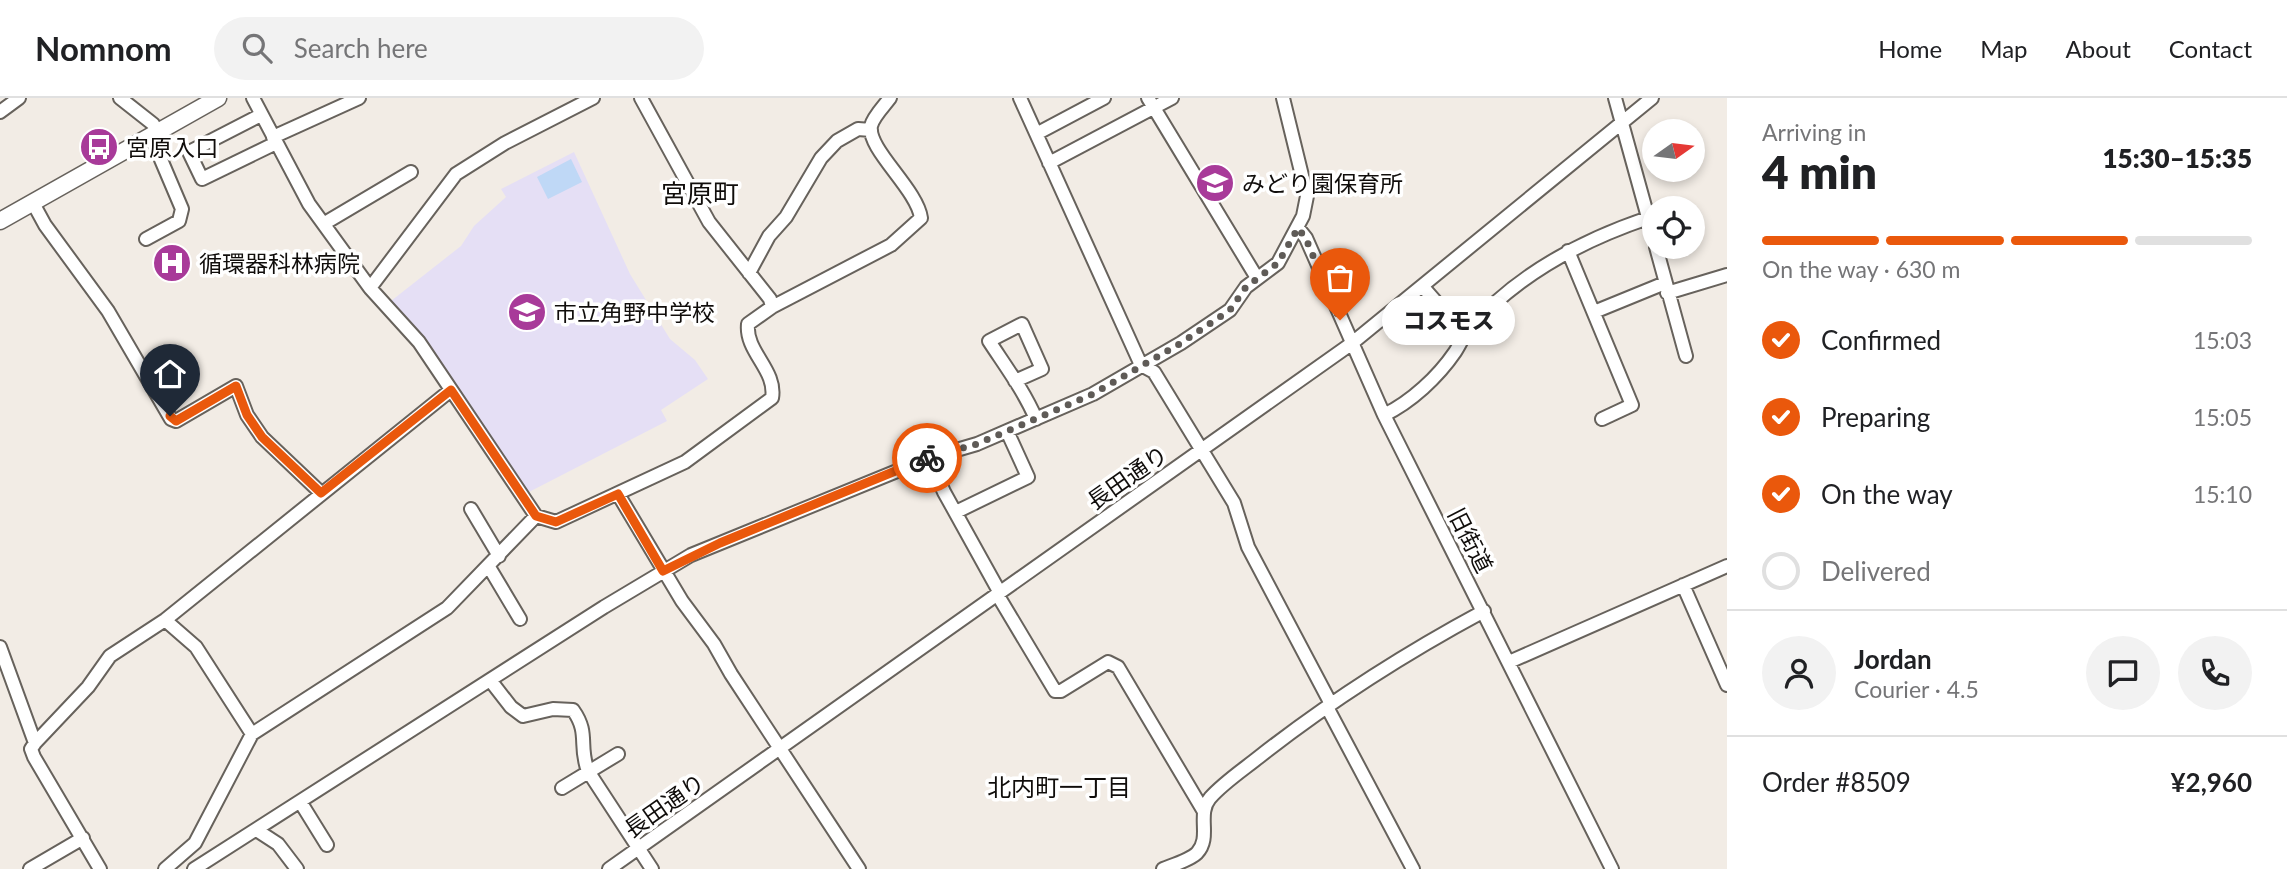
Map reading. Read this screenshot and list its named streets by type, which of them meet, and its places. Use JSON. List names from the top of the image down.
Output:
{
  "streets": {
    "street": ["長田通り", "旧街道"]
  },
  "crossings": [
    ["長田通り", "旧街道"]
  ],
  "districts": ["宮原町", "北内町一丁目"],
  "places": {
    "bus stop": ["宮原入口"],
    "school or university": ["みどり園保育所", "市立角野中学校"],
    "hospital": ["循環器科林病院"],
    "other": ["コスモス"]
  },
  "north": "right",
  "page": {
    "header": "Nomnom",
    "search": "Search here",
    "nav": [
      "Home",
      "Map",
      "About",
      "Contact"
    ],
    "heading": ["4 min", "Arriving in", "15:30–15:35"],
    "panel": [
      "Jordan",
      "Courier · 4.5",
      "Order #8509",
      "¥2,960"
    ],
    "bar": "On the way · 630 m",
    "bubble": "コスモス",
    "list": [
      ["Confirmed", "15:03"],
      ["Preparing", "15:05"],
      ["On the way", "15:10"],
      "Delivered"
    ]
  }
}
